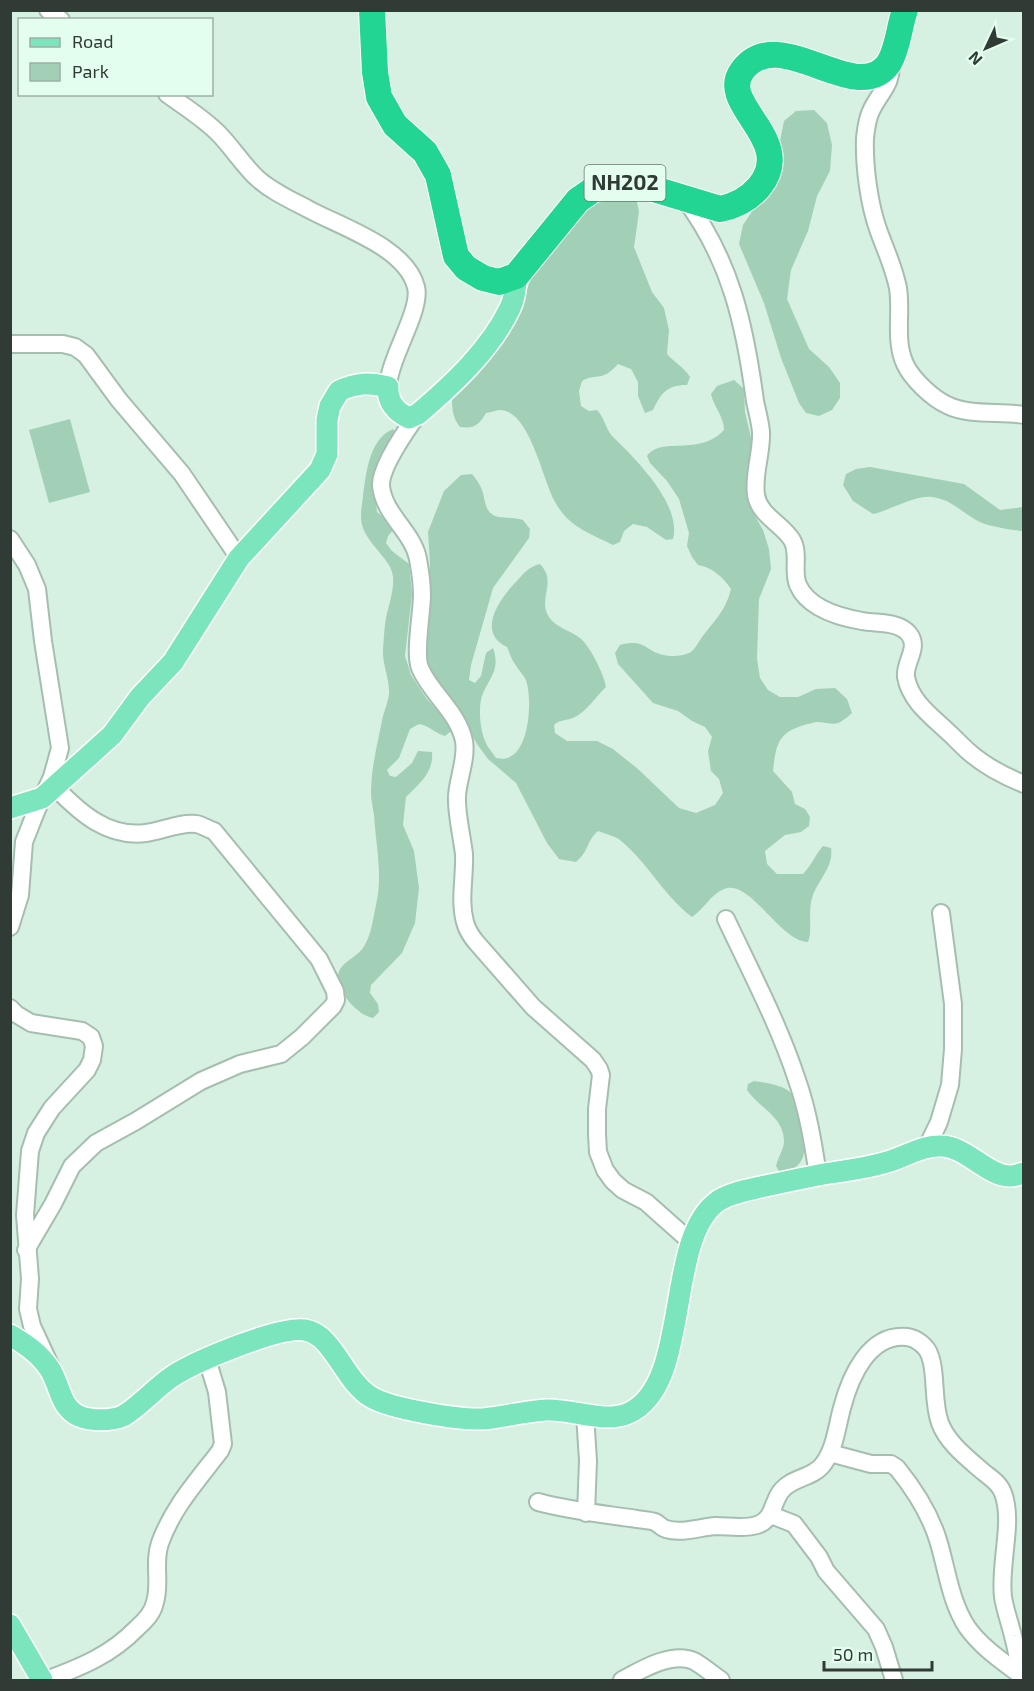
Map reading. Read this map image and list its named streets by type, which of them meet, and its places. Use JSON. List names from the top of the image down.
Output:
{
  "streets": {
    "highway": ["NH202"]
  },
  "legend": ["Road", "Park"],
  "scale_bar": "50 m",
  "north": "bottom left"
}
